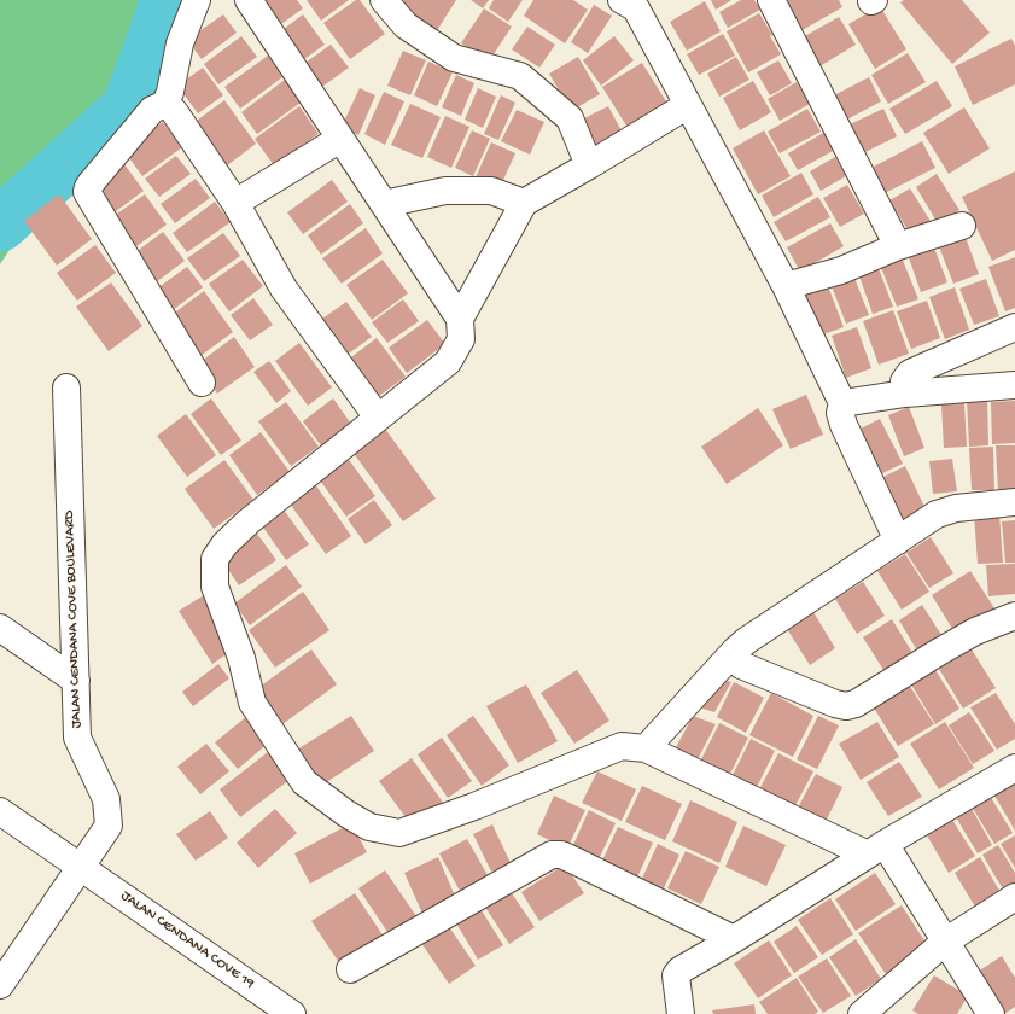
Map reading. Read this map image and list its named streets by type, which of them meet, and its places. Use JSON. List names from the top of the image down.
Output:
{
  "streets": {
    "street": ["JALAN CENDANA COVE BOULEVARD", "JALAN CENDANA COVE 19"]
  },
  "crossings": [
    ["JALAN CENDANA COVE BOULEVARD", "JALAN CENDANA COVE 19"]
  ]
}
